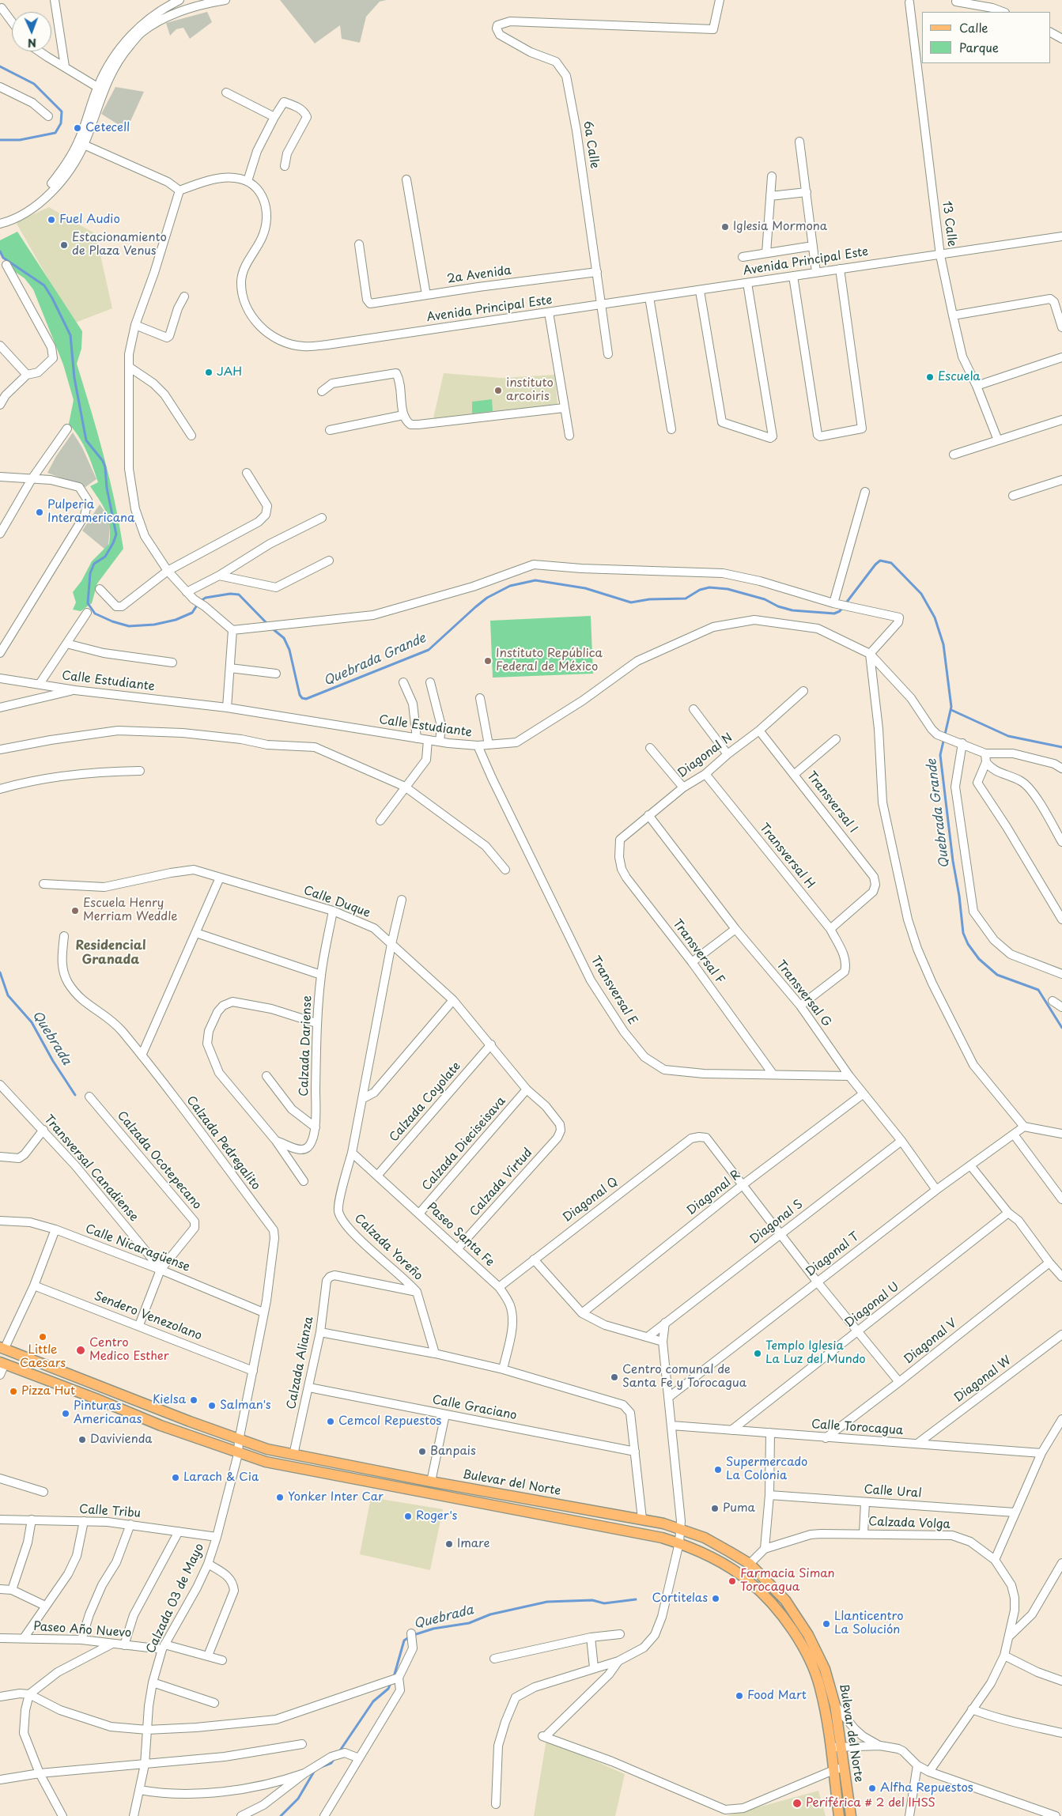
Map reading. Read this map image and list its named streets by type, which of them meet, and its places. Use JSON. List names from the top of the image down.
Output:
{
  "streets": {
    "main road": ["Bulevar del Norte"],
    "street": [
      "6a Calle",
      "13 Calle",
      "Avenida Principal Este",
      "2a Avenida",
      "Calle Estudiante",
      "Diagonal N",
      "Transversal I",
      "Transversal H",
      "Calle Duque",
      "Transversal F",
      "Transversal E",
      "Transversal G",
      "Calzada Dariense",
      "Calzada Coyolate",
      "Calzada Pedregalito",
      "Calzada Dieciseisava",
      "Calzada Ocotepecano",
      "Transversal Canadiense",
      "Calzada Virtud",
      "Diagonal R",
      "Diagonal Q",
      "Diagonal S",
      "Paseo Santa Fe",
      "Calzada Yoreño",
      "Calle Nicaragüense",
      "Diagonal T",
      "Diagonal U",
      "Sendero Venezolano",
      "Diagonal V",
      "Calzada Alianza",
      "Diagonal W",
      "Calle Graciano",
      "Calle Torocagua",
      "Calle Ural",
      "Calle Tribu",
      "Calzada Volga",
      "Calzada 03 de Mayo",
      "Paseo Año Nuevo"
    ]
  },
  "crossings": [
    ["6a Calle", "Avenida Principal Este"],
    ["6a Calle", "2a Avenida"],
    ["13 Calle", "Avenida Principal Este"],
    ["Calle Estudiante", "Transversal E"],
    ["Diagonal N", "Transversal I"],
    ["Diagonal N", "Transversal H"],
    ["Diagonal N", "Transversal F"],
    ["Diagonal N", "Transversal G"],
    ["Transversal I", "Transversal H"],
    ["Transversal H", "Transversal G"],
    ["Calle Duque", "Calzada Dariense"],
    ["Calle Duque", "Calzada Coyolate"],
    ["Calle Duque", "Calzada Dieciseisava"],
    ["Calle Duque", "Calzada Virtud"],
    ["Transversal F", "Transversal E"],
    ["Transversal E", "Transversal G"],
    ["Transversal G", "Diagonal R"],
    ["Transversal G", "Diagonal S"],
    ["Transversal G", "Diagonal T"],
    ["Calzada Coyolate", "Paseo Santa Fe"],
    ["Calzada Pedregalito", "Calle Nicaragüense"],
    ["Calzada Pedregalito", "Sendero Venezolano"],
    ["Calzada Pedregalito", "Bulevar del Norte"],
    ["Calzada Pedregalito", "Calzada 03 de Mayo"],
    ["Calzada Dieciseisava", "Paseo Santa Fe"],
    ["Calzada Ocotepecano", "Transversal Canadiense"],
    ["Calzada Ocotepecano", "Calle Nicaragüense"],
    ["Calzada Ocotepecano", "Sendero Venezolano"],
    ["Transversal Canadiense", "Calle Nicaragüense"],
    ["Calzada Virtud", "Paseo Santa Fe"],
    ["Diagonal R", "Diagonal Q"],
    ["Diagonal Q", "Paseo Santa Fe"],
    ["Paseo Santa Fe", "Calzada Yoreño"],
    ["Calzada Yoreño", "Calzada Alianza"],
    ["Diagonal U", "Calle Torocagua"],
    ["Diagonal V", "Calle Torocagua"],
    ["Calzada Alianza", "Calle Graciano"],
    ["Calzada Alianza", "Bulevar del Norte"],
    ["Diagonal W", "Calle Torocagua"],
    ["Bulevar del Norte", "Calzada Volga"],
    ["Bulevar del Norte", "Calzada 03 de Mayo"],
    ["Calle Tribu", "Calzada 03 de Mayo"],
    ["Calzada 03 de Mayo", "Paseo Año Nuevo"]
  ],
  "districts": ["Residencial Granada"],
  "water": ["Quebrada Grande", "Quebrada"],
  "places": [
    "Cetecell",
    "Fuel Audio",
    "Iglesia Mormona",
    "Estacionamiento de Plaza Venus",
    "JAH",
    "Escuela",
    "instituto arcoiris",
    "Pulperia Interamericana",
    "Instituto República Federal de México",
    "Escuela Henry Merriam Weddle",
    "Little Caesars",
    "Centro Medico Esther",
    "Templo Iglesia La Luz del Mundo",
    "Centro comunal de Santa Fe y Torocagua",
    "Pizza Hut",
    "Kielsa",
    "Salman's",
    "Pinturas Americanas",
    "Cemcol Repuestos",
    "Davivienda",
    "Banpais",
    "Supermercado La Colonia",
    "Larach & Cia",
    "Yonker Inter Car",
    "Puma",
    "Roger's",
    "Imare",
    "Farmacia Siman Torocagua",
    "Cortitelas",
    "Llanticentro La Solución",
    "Food Mart",
    "Alfha Repuestos",
    "Periférica # 2 del IHSS"
  ],
  "legend": ["Calle", "Parque"],
  "north": "bottom"
}
